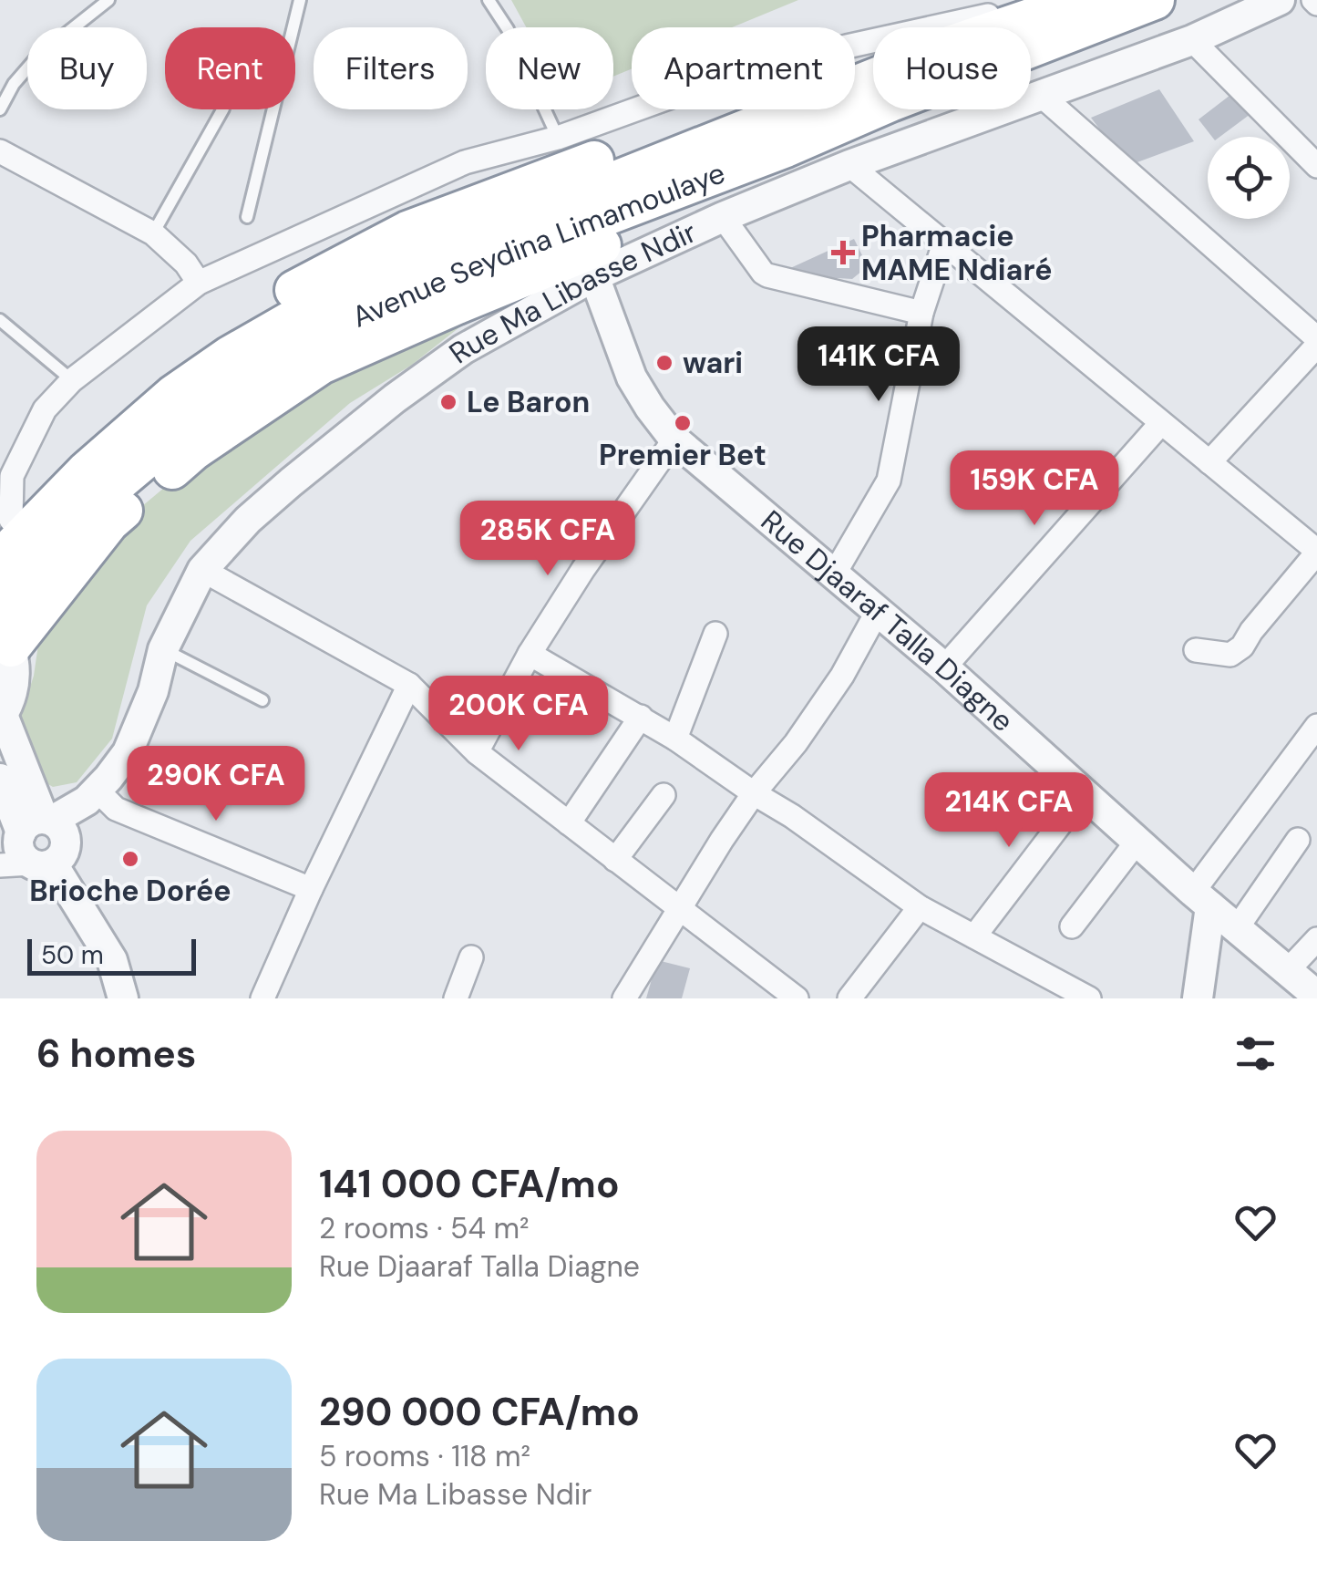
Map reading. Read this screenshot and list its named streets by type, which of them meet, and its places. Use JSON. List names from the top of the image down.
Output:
{
  "streets": {
    "highway": ["Avenue Seydina Limamoulaye"],
    "street": ["Rue Ma Libasse Ndir", "Rue Djaaraf Talla Diagne"]
  },
  "crossings": [
    ["Rue Ma Libasse Ndir", "Rue Djaaraf Talla Diagne"]
  ],
  "places": {
    "health": ["Pharmacie MAME Ndiaré"],
    "other": [
      "wari",
      "Le Baron",
      "Premier Bet",
      "Brioche Dorée"
    ]
  },
  "scale_bar": "50 m",
  "page": {
    "chip": [
      "Buy",
      "Rent",
      "Filters",
      "New",
      "Apartment",
      "House"
    ],
    "price": [
      "141K CFA",
      "159K CFA",
      "285K CFA",
      "200K CFA",
      "290K CFA",
      "214K CFA"
    ],
    "scale": "50 m",
    "heading": "6 homes",
    "list": [
      {
        "name": "141 000 CFA/mo",
        "note": "2 rooms · 54 m² · Rue Djaaraf Talla Diagne"
      },
      {
        "name": "290 000 CFA/mo",
        "note": "5 rooms · 118 m² · Rue Ma Libasse Ndir"
      }
    ]
  }
}
